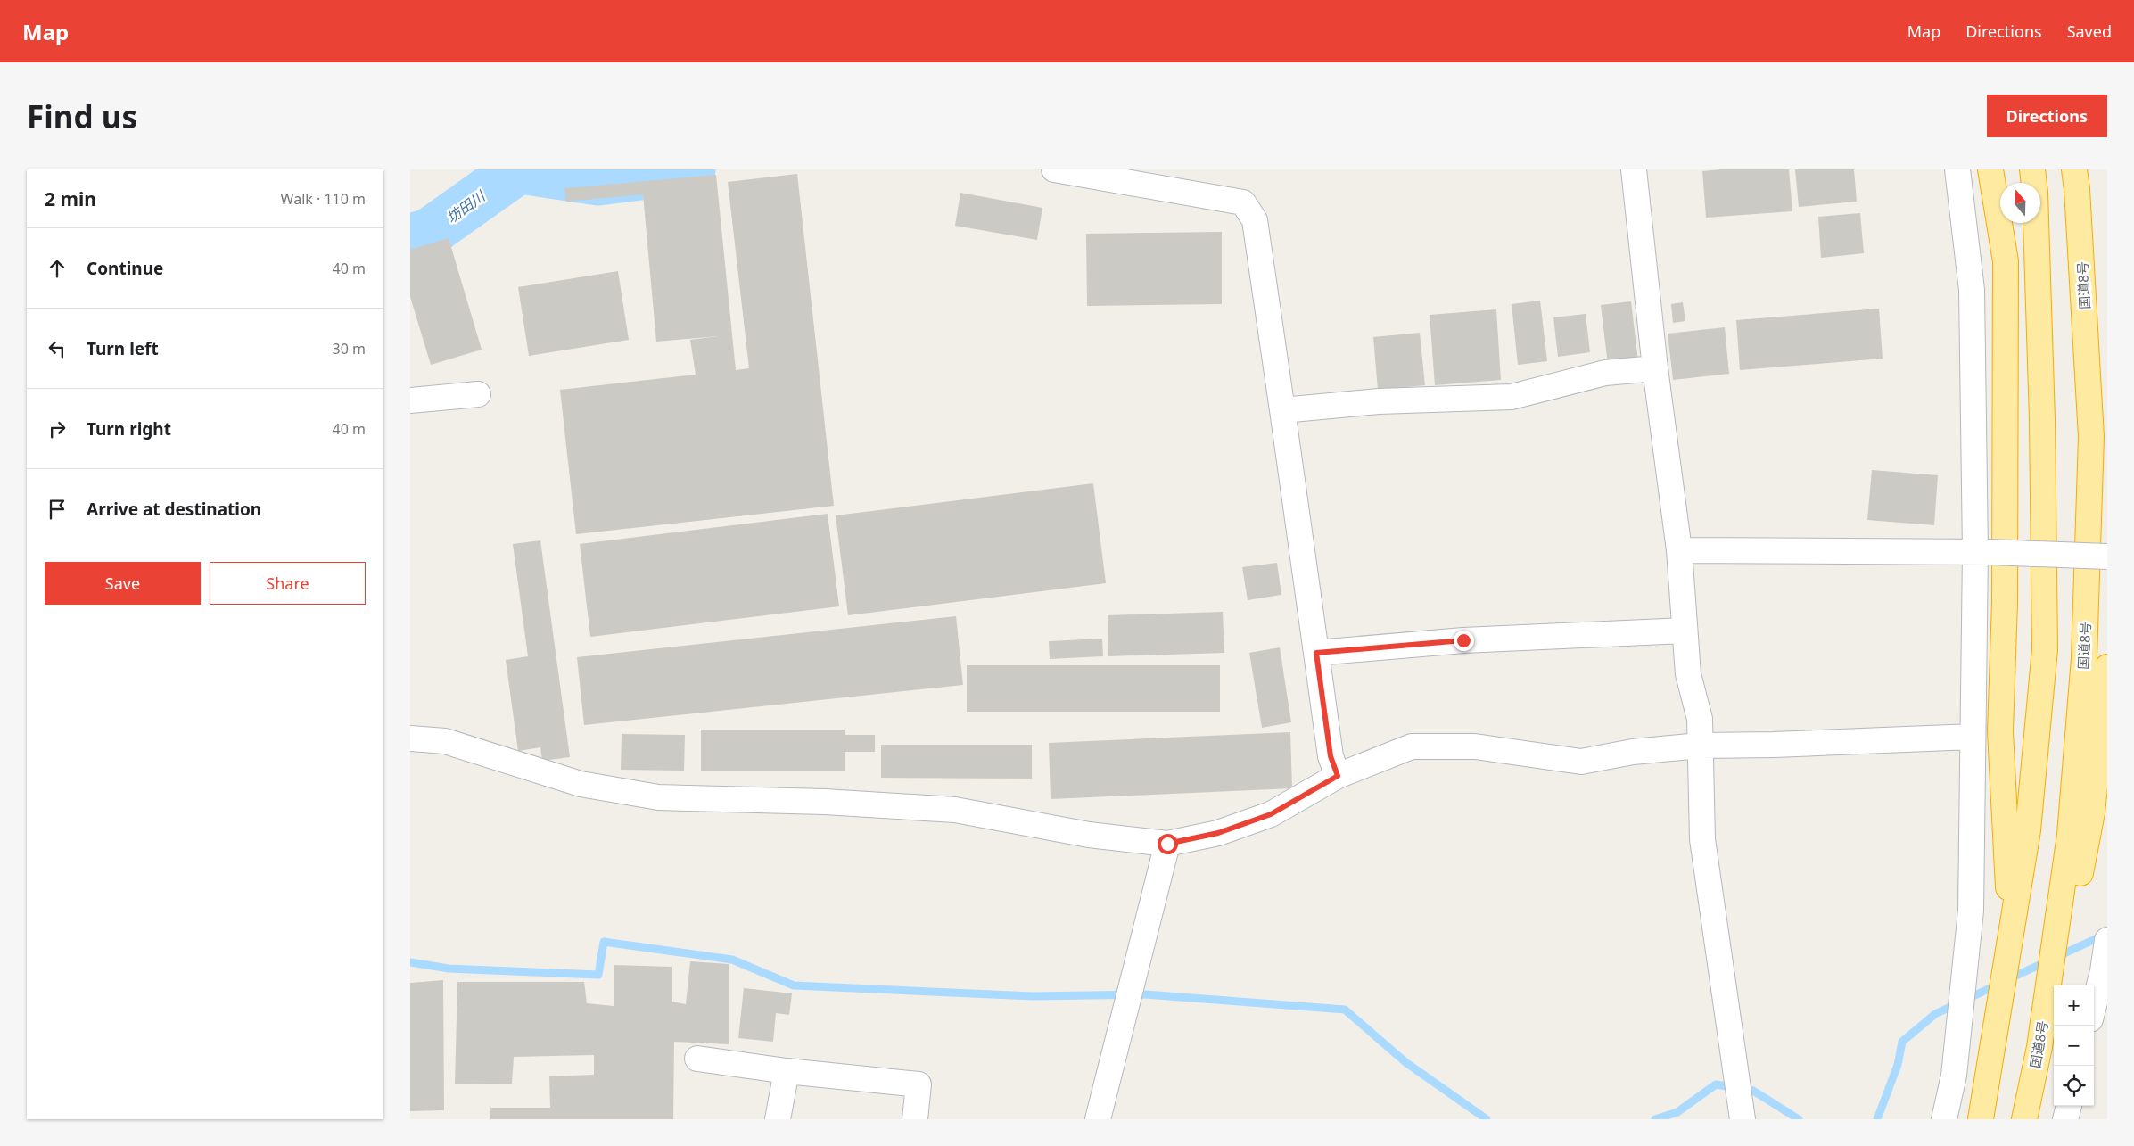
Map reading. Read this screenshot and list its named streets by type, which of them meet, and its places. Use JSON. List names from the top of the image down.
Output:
{
  "streets": {
    "highway": ["国道8号"]
  },
  "water": ["坊田川"],
  "north": "top",
  "page": {
    "header": "Map",
    "nav": ["Map", "Directions", "Saved"],
    "buttons": [
      "Directions",
      ["Save", "Share"]
    ],
    "title": "Find us",
    "heading": ["2 min", "Walk · 110 m"],
    "list": [
      ["Continue", "40 m"],
      ["Turn left", "30 m"],
      ["Turn right", "40 m"],
      "Arrive at destination"
    ],
    "map_buttons": ["+", "−"]
  }
}
